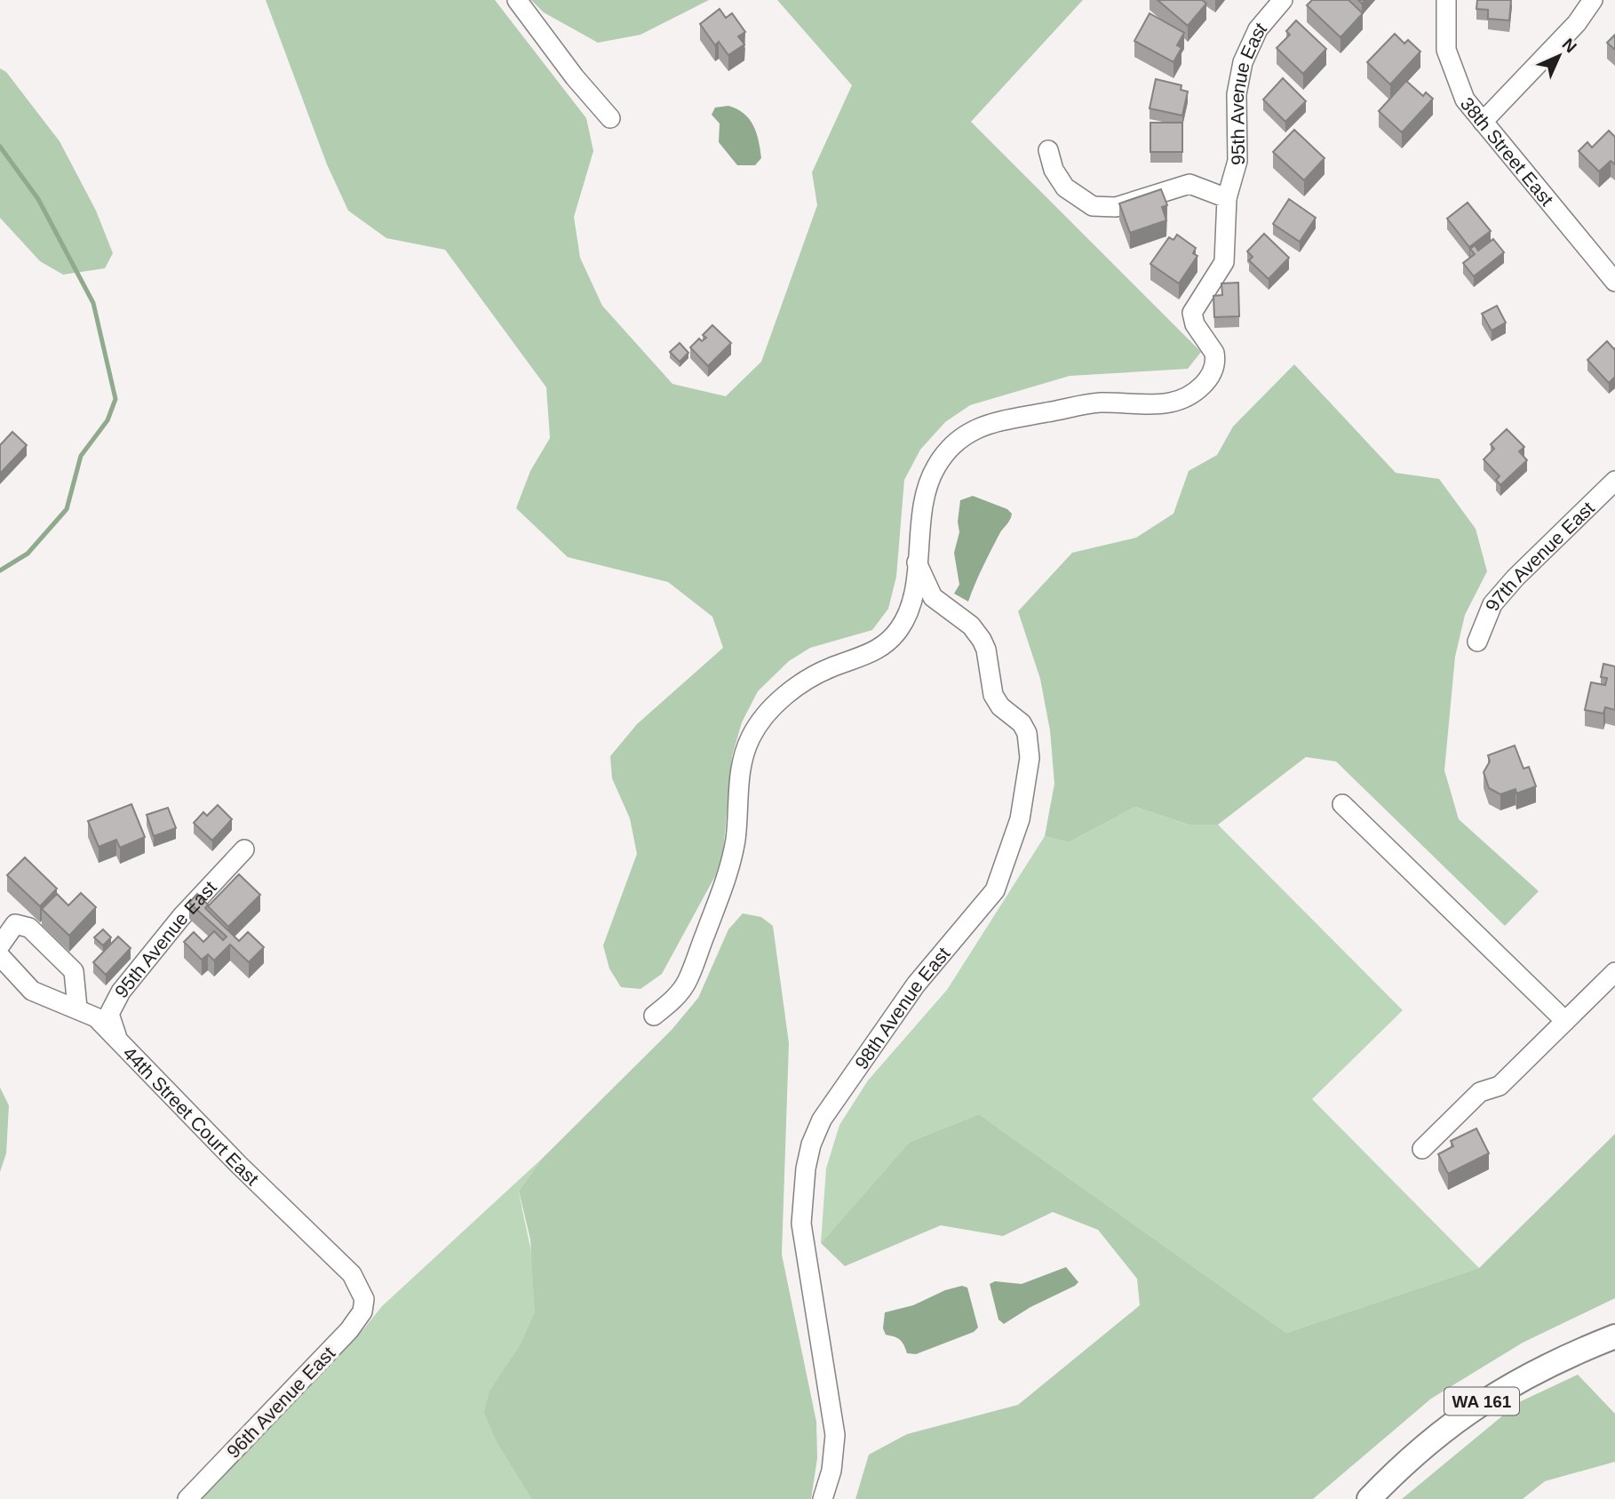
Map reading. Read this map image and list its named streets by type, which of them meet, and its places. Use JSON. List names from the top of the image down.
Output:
{
  "streets": {
    "main road": ["WA 161"],
    "street": [
      "95th Avenue East",
      "38th Street East",
      "97th Avenue East",
      "98th Avenue East",
      "44th Street Court East",
      "96th Avenue East"
    ]
  },
  "crossings": [
    ["95th Avenue East", "98th Avenue East"],
    ["95th Avenue East", "44th Street Court East"],
    ["44th Street Court East", "96th Avenue East"]
  ],
  "north": "top right"
}
